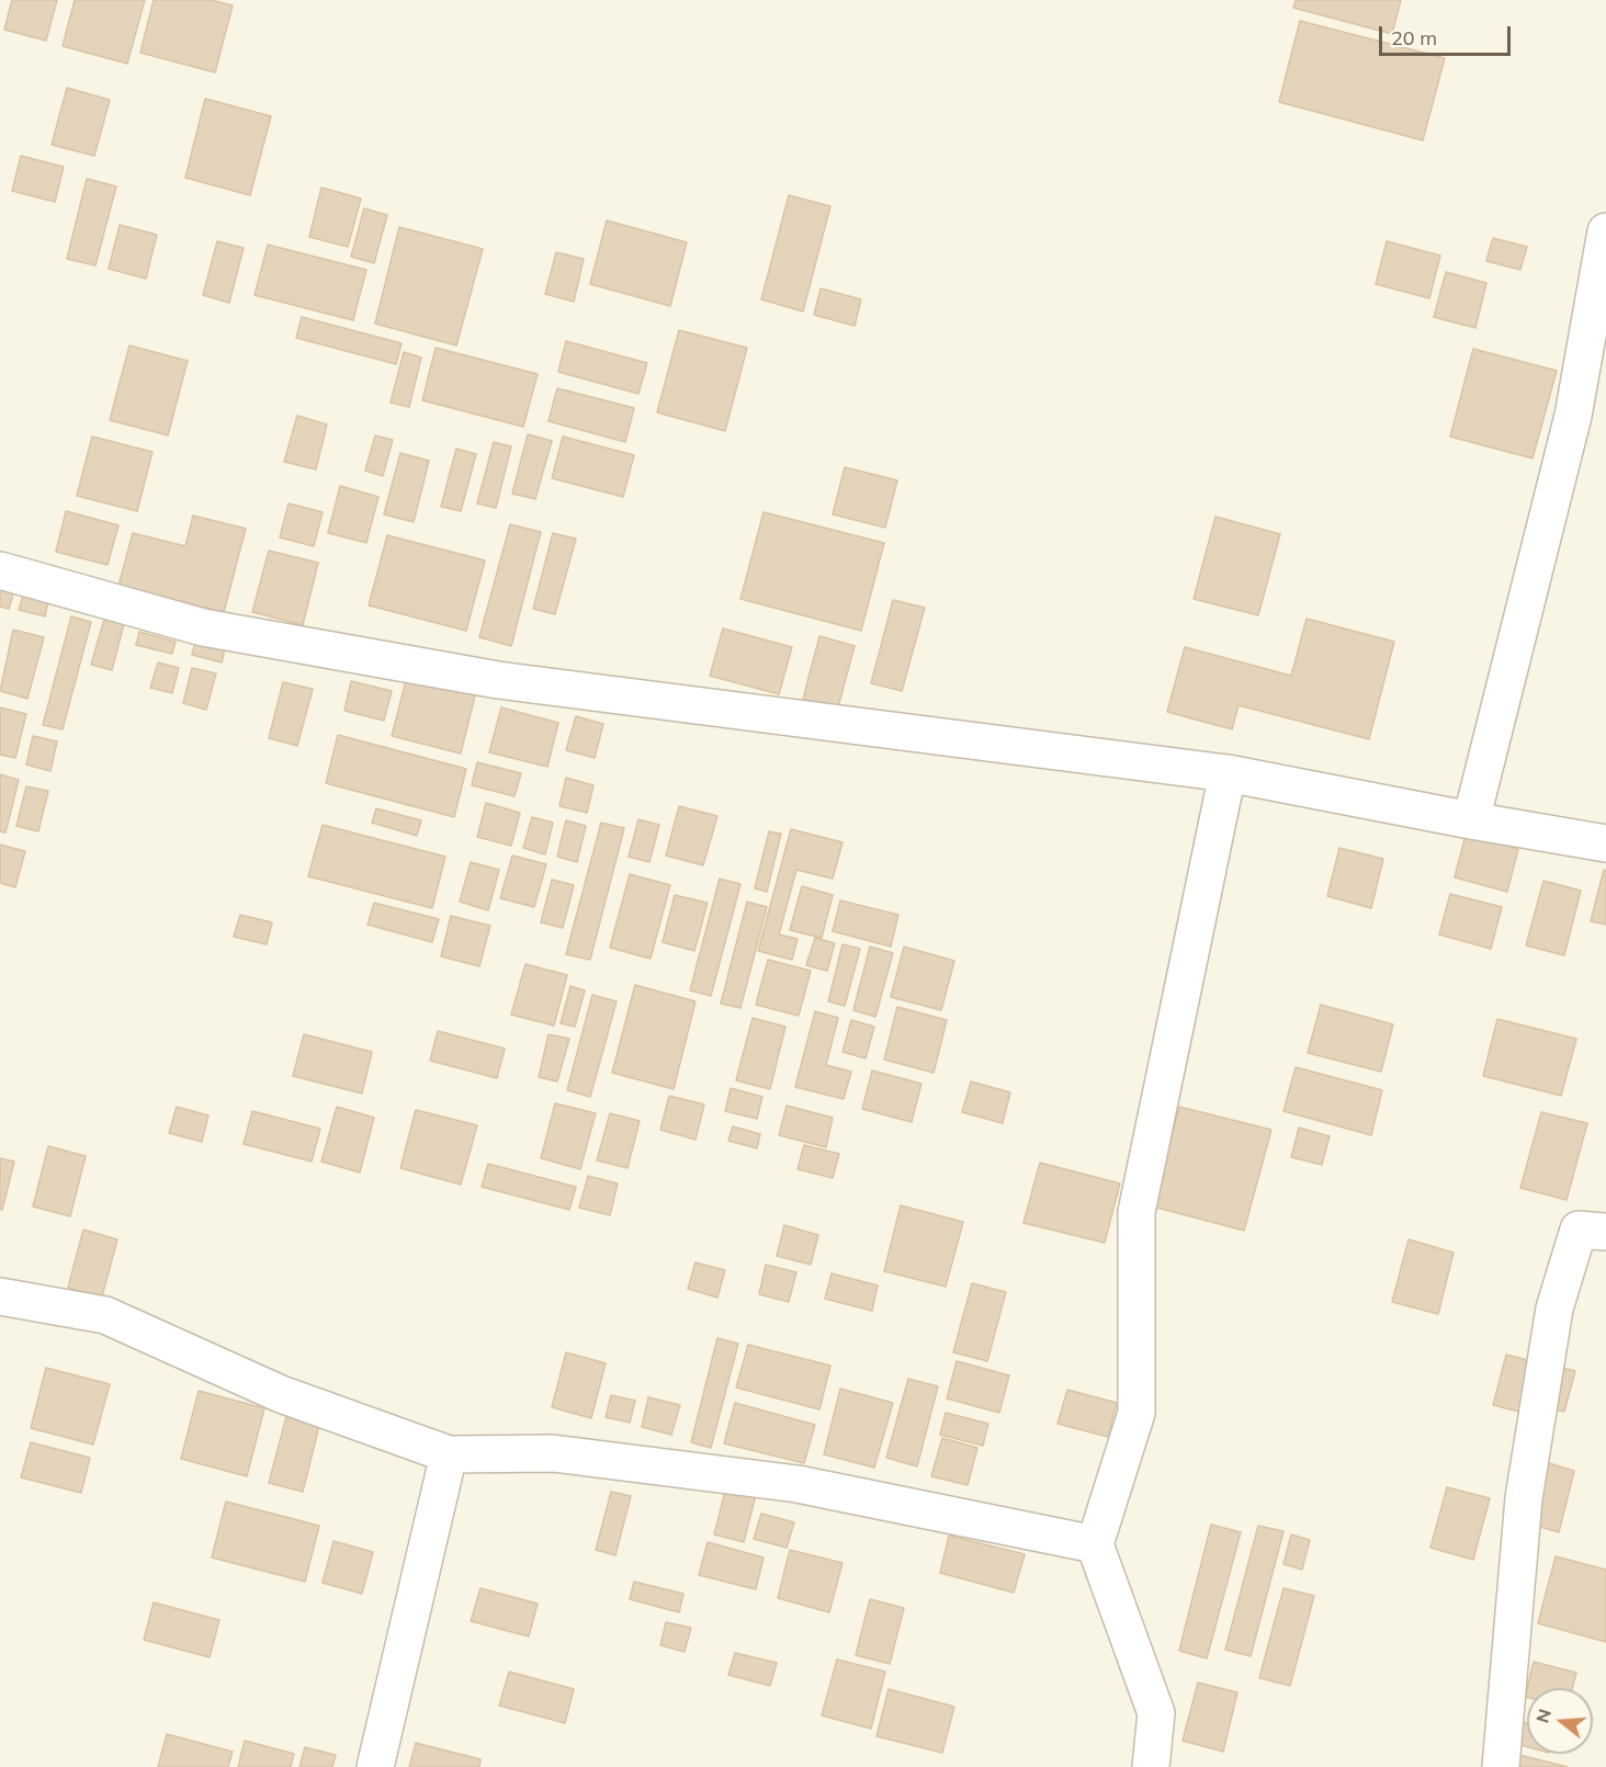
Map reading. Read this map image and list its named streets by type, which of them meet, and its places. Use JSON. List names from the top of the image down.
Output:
{
  "scale_bar": "20 m",
  "north": "left"
}
